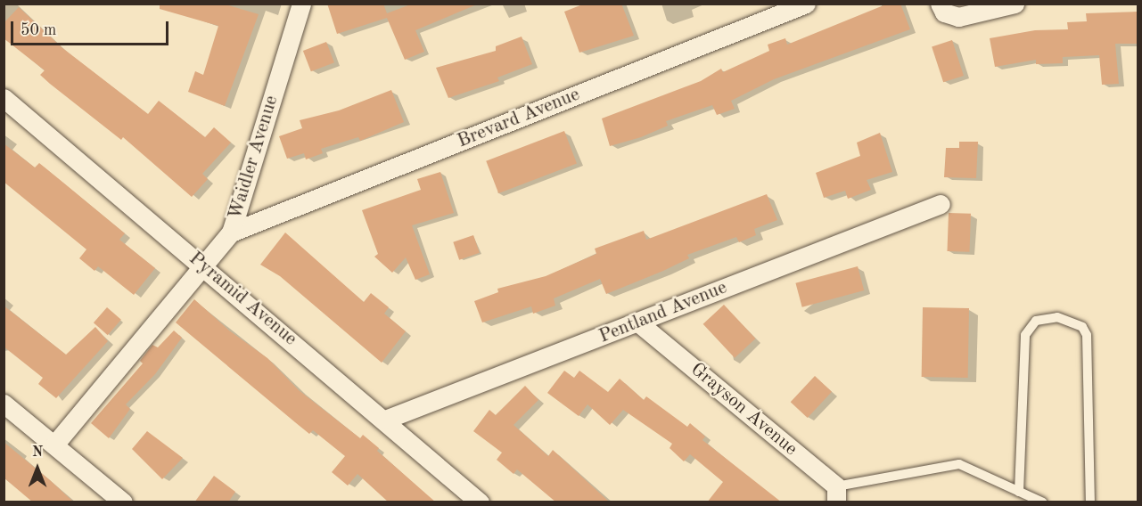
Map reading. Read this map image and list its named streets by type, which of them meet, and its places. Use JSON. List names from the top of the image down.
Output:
{
  "streets": {
    "street": [
      "Brevard Avenue",
      "Waidler Avenue",
      "Pyramid Avenue",
      "Pentland Avenue",
      "Grayson Avenue"
    ]
  },
  "crossings": [
    ["Brevard Avenue", "Waidler Avenue"],
    ["Waidler Avenue", "Pyramid Avenue"],
    ["Pyramid Avenue", "Pentland Avenue"],
    ["Pentland Avenue", "Grayson Avenue"]
  ],
  "scale_bar": "50 m",
  "north": "top"
}
